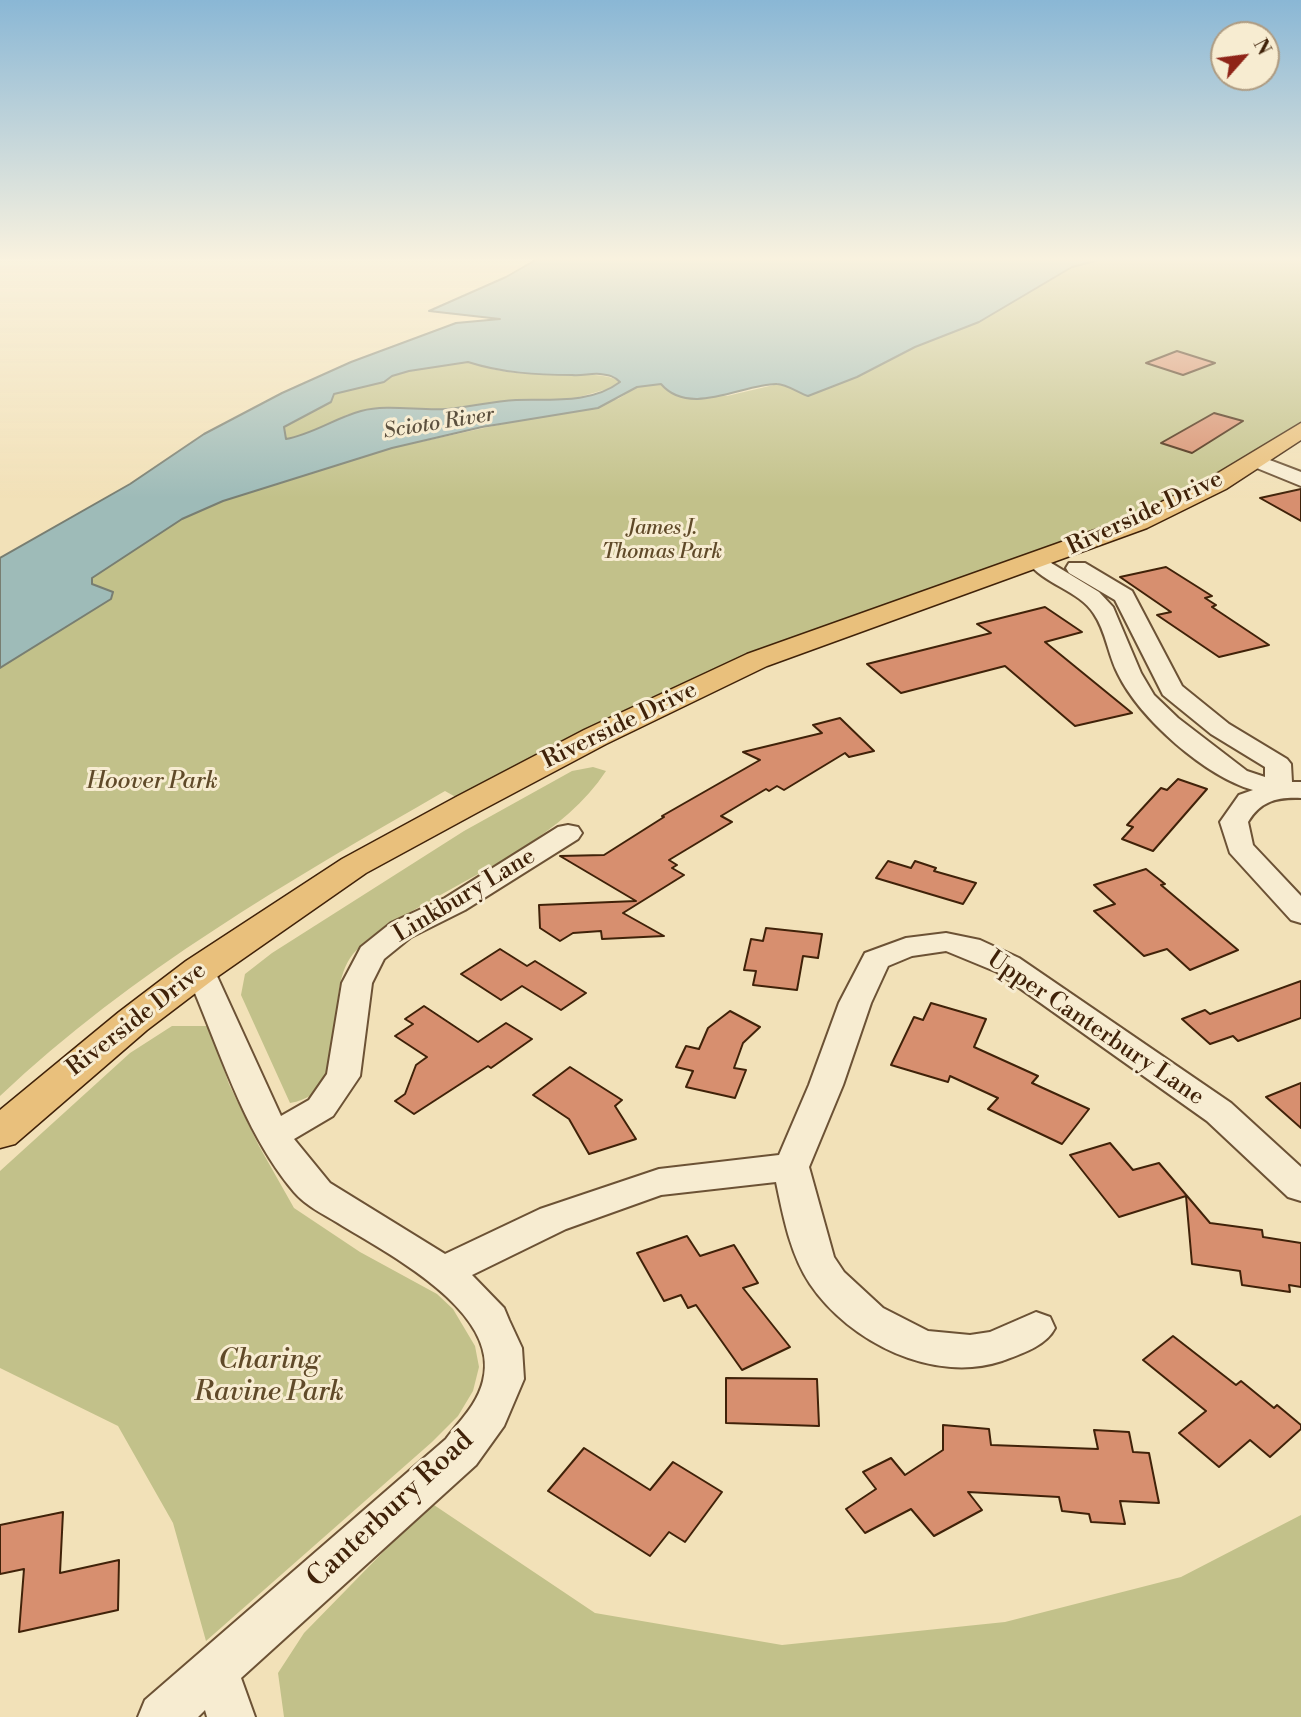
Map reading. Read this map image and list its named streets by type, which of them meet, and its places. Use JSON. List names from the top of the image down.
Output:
{
  "streets": {
    "main road": ["Riverside Drive"],
    "street": ["Linkbury Lane", "Upper Canterbury Lane", "Canterbury Road"]
  },
  "crossings": [
    ["Riverside Drive", "Canterbury Road"],
    ["Linkbury Lane", "Canterbury Road"]
  ],
  "water": ["Scioto River"],
  "parks": ["James J. Thomas Park", "Hoover Park", "Charing Ravine Park"],
  "north": "top right"
}
